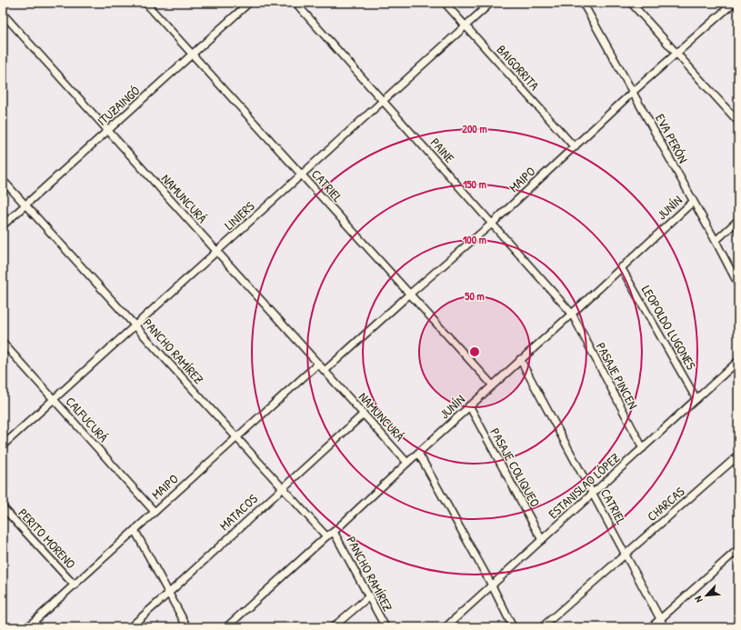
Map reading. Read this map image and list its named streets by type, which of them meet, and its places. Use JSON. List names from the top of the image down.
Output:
{
  "streets": {
    "street": [
      "BAIGORRITA",
      "ITUZAINGÓ",
      "EVA PERÓN",
      "PAINE",
      "MAIPO",
      "CATRIEL",
      "NAMUNCURÁ",
      "JUNÍN",
      "LINIERS",
      "LEOPOLDO LUGONES",
      "PANCHO RAMÍREZ",
      "PASAJE PINCEN",
      "CALFUCURÁ",
      "PASAJE COLIQUEO",
      "ESTANISLAO LÓPEZ",
      "CHARCAS",
      "MATACOS",
      "PERITO MORENO"
    ]
  },
  "crossings": [
    ["BAIGORRITA", "MAIPO"],
    ["BAIGORRITA", "LINIERS"],
    ["ITUZAINGÓ", "CATRIEL"],
    ["ITUZAINGÓ", "NAMUNCURÁ"],
    ["ITUZAINGÓ", "PANCHO RAMÍREZ"],
    ["EVA PERÓN", "MAIPO"],
    ["EVA PERÓN", "JUNÍN"],
    ["PAINE", "MAIPO"],
    ["PAINE", "JUNÍN"],
    ["PAINE", "LINIERS"],
    ["PAINE", "PASAJE PINCEN"],
    ["MAIPO", "CATRIEL"],
    ["MAIPO", "NAMUNCURÁ"],
    ["MAIPO", "PANCHO RAMÍREZ"],
    ["MAIPO", "CALFUCURÁ"],
    ["MAIPO", "PERITO MORENO"],
    ["CATRIEL", "JUNÍN"],
    ["CATRIEL", "LINIERS"],
    ["CATRIEL", "ESTANISLAO LÓPEZ"],
    ["CATRIEL", "CHARCAS"],
    ["NAMUNCURÁ", "JUNÍN"],
    ["NAMUNCURÁ", "LINIERS"],
    ["NAMUNCURÁ", "MATACOS"],
    ["JUNÍN", "LEOPOLDO LUGONES"],
    ["JUNÍN", "PANCHO RAMÍREZ"],
    ["JUNÍN", "PASAJE PINCEN"],
    ["JUNÍN", "PASAJE COLIQUEO"],
    ["LINIERS", "PANCHO RAMÍREZ"],
    ["LINIERS", "CALFUCURÁ"],
    ["LEOPOLDO LUGONES", "ESTANISLAO LÓPEZ"],
    ["PANCHO RAMÍREZ", "MATACOS"],
    ["PASAJE PINCEN", "ESTANISLAO LÓPEZ"],
    ["PASAJE COLIQUEO", "ESTANISLAO LÓPEZ"]
  ],
  "north": "bottom left",
  "rings": [
    "200 m",
    "150 m",
    "100 m",
    "50 m"
  ]
}
